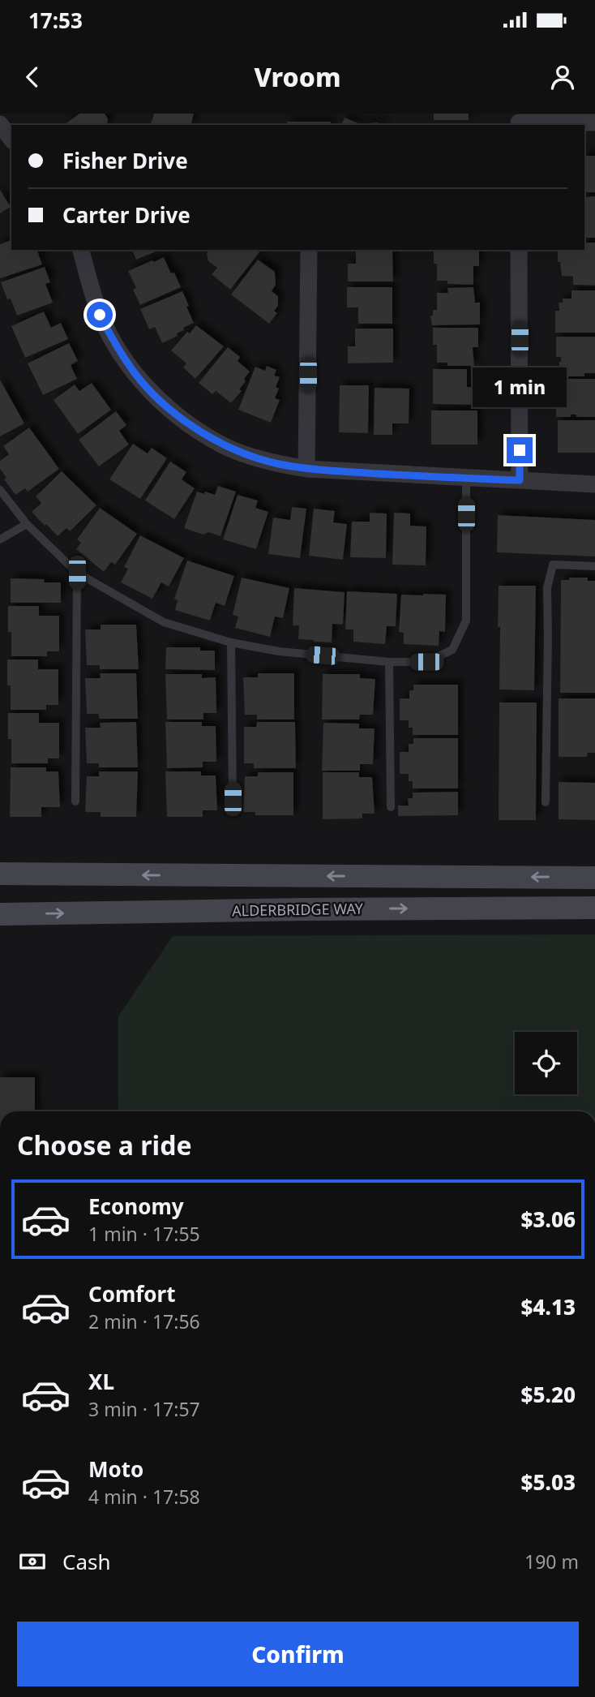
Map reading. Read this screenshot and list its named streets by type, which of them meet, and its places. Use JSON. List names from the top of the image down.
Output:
{
  "streets": {
    "main road": ["ALDERBRIDGE WAY"]
  },
  "page": {
    "status": "17:53",
    "header": "Vroom",
    "banner": ["Fisher Drive", "Carter Drive"],
    "bubble": "1 min",
    "heading": "Choose a ride",
    "list": [
      {
        "name": "Economy",
        "note": "1 min · 17:55",
        "value": "$3.06"
      },
      {
        "name": "Comfort",
        "note": "2 min · 17:56",
        "value": "$4.13"
      },
      {
        "name": "XL",
        "note": "3 min · 17:57",
        "value": "$5.20"
      },
      {
        "name": "Moto",
        "note": "4 min · 17:58",
        "value": "$5.03"
      }
    ],
    "pay": ["Cash", "190 m"],
    "buttons": "Confirm"
  }
}
